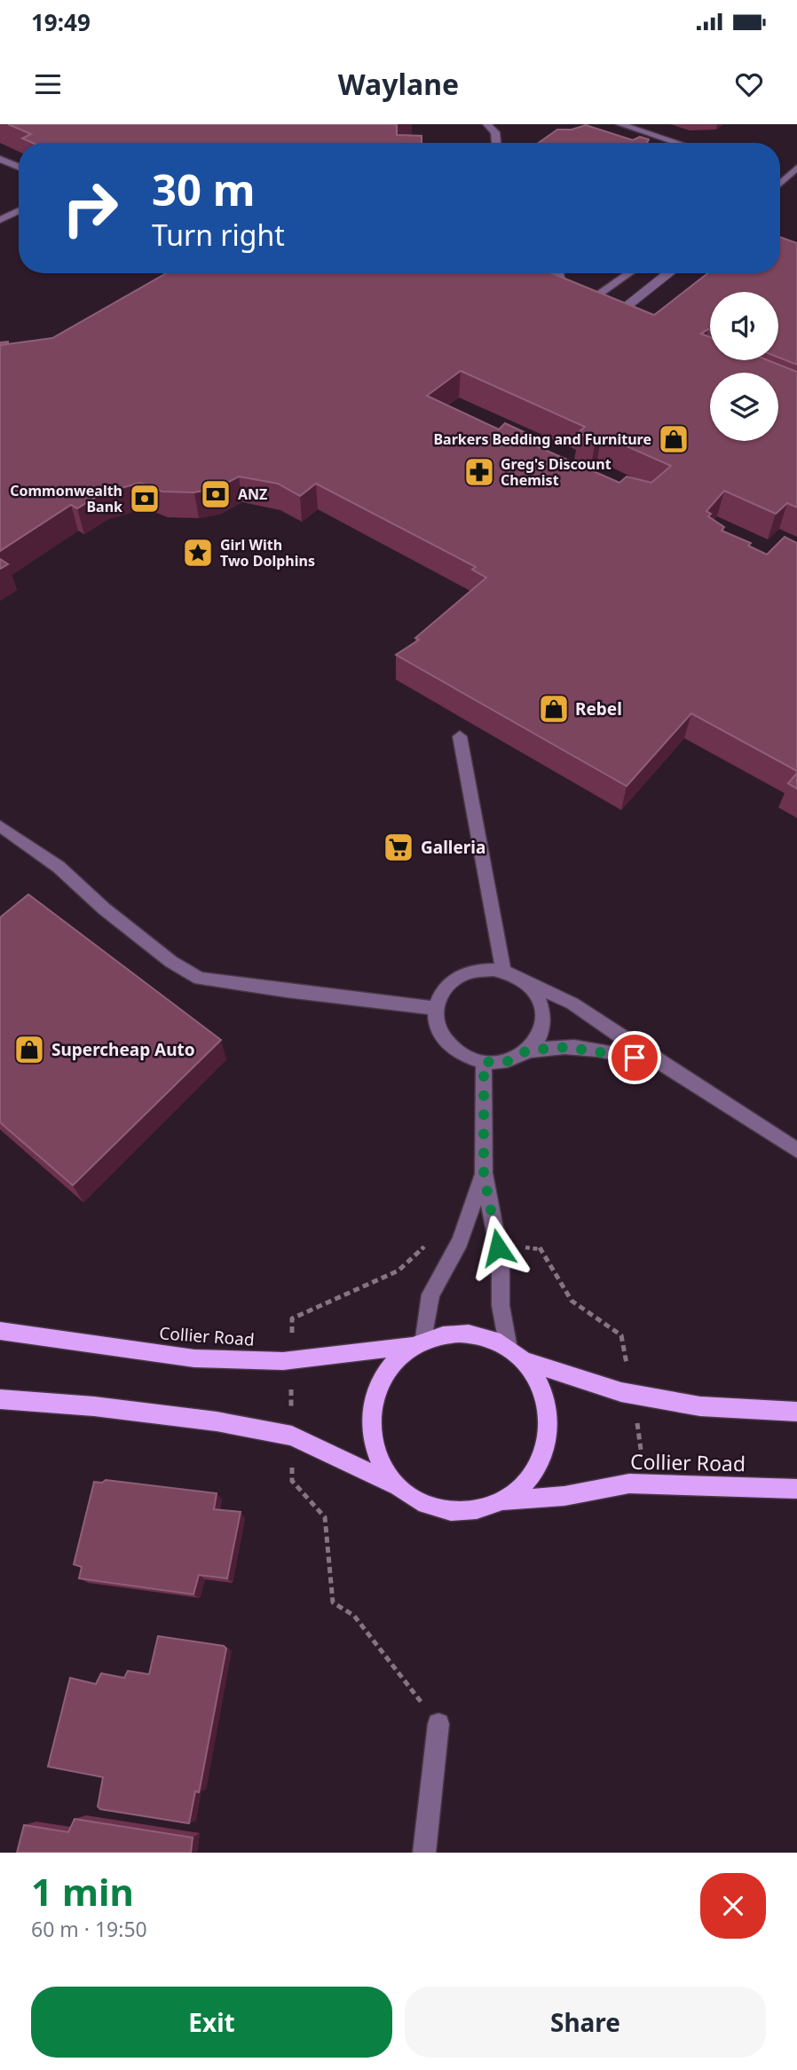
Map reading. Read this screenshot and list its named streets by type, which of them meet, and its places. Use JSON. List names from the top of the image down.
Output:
{
  "streets": {
    "main road": ["Collier Road"]
  },
  "places": {
    "shop": ["Barkers Bedding and Furniture", "Rebel", "Supercheap Auto"],
    "pharmacy": ["Greg's Discount Chemist"],
    "bank": ["ANZ", "Commonwealth Bank"],
    "place": ["Girl With Two Dolphins"],
    "supermarket": ["Galleria"]
  },
  "page": {
    "status": "19:49",
    "header": "Waylane",
    "turn": ["30 m", "Turn right"],
    "heading": ["1 min", "60 m · 19:50"],
    "buttons": ["Exit", "Share"]
  }
}
